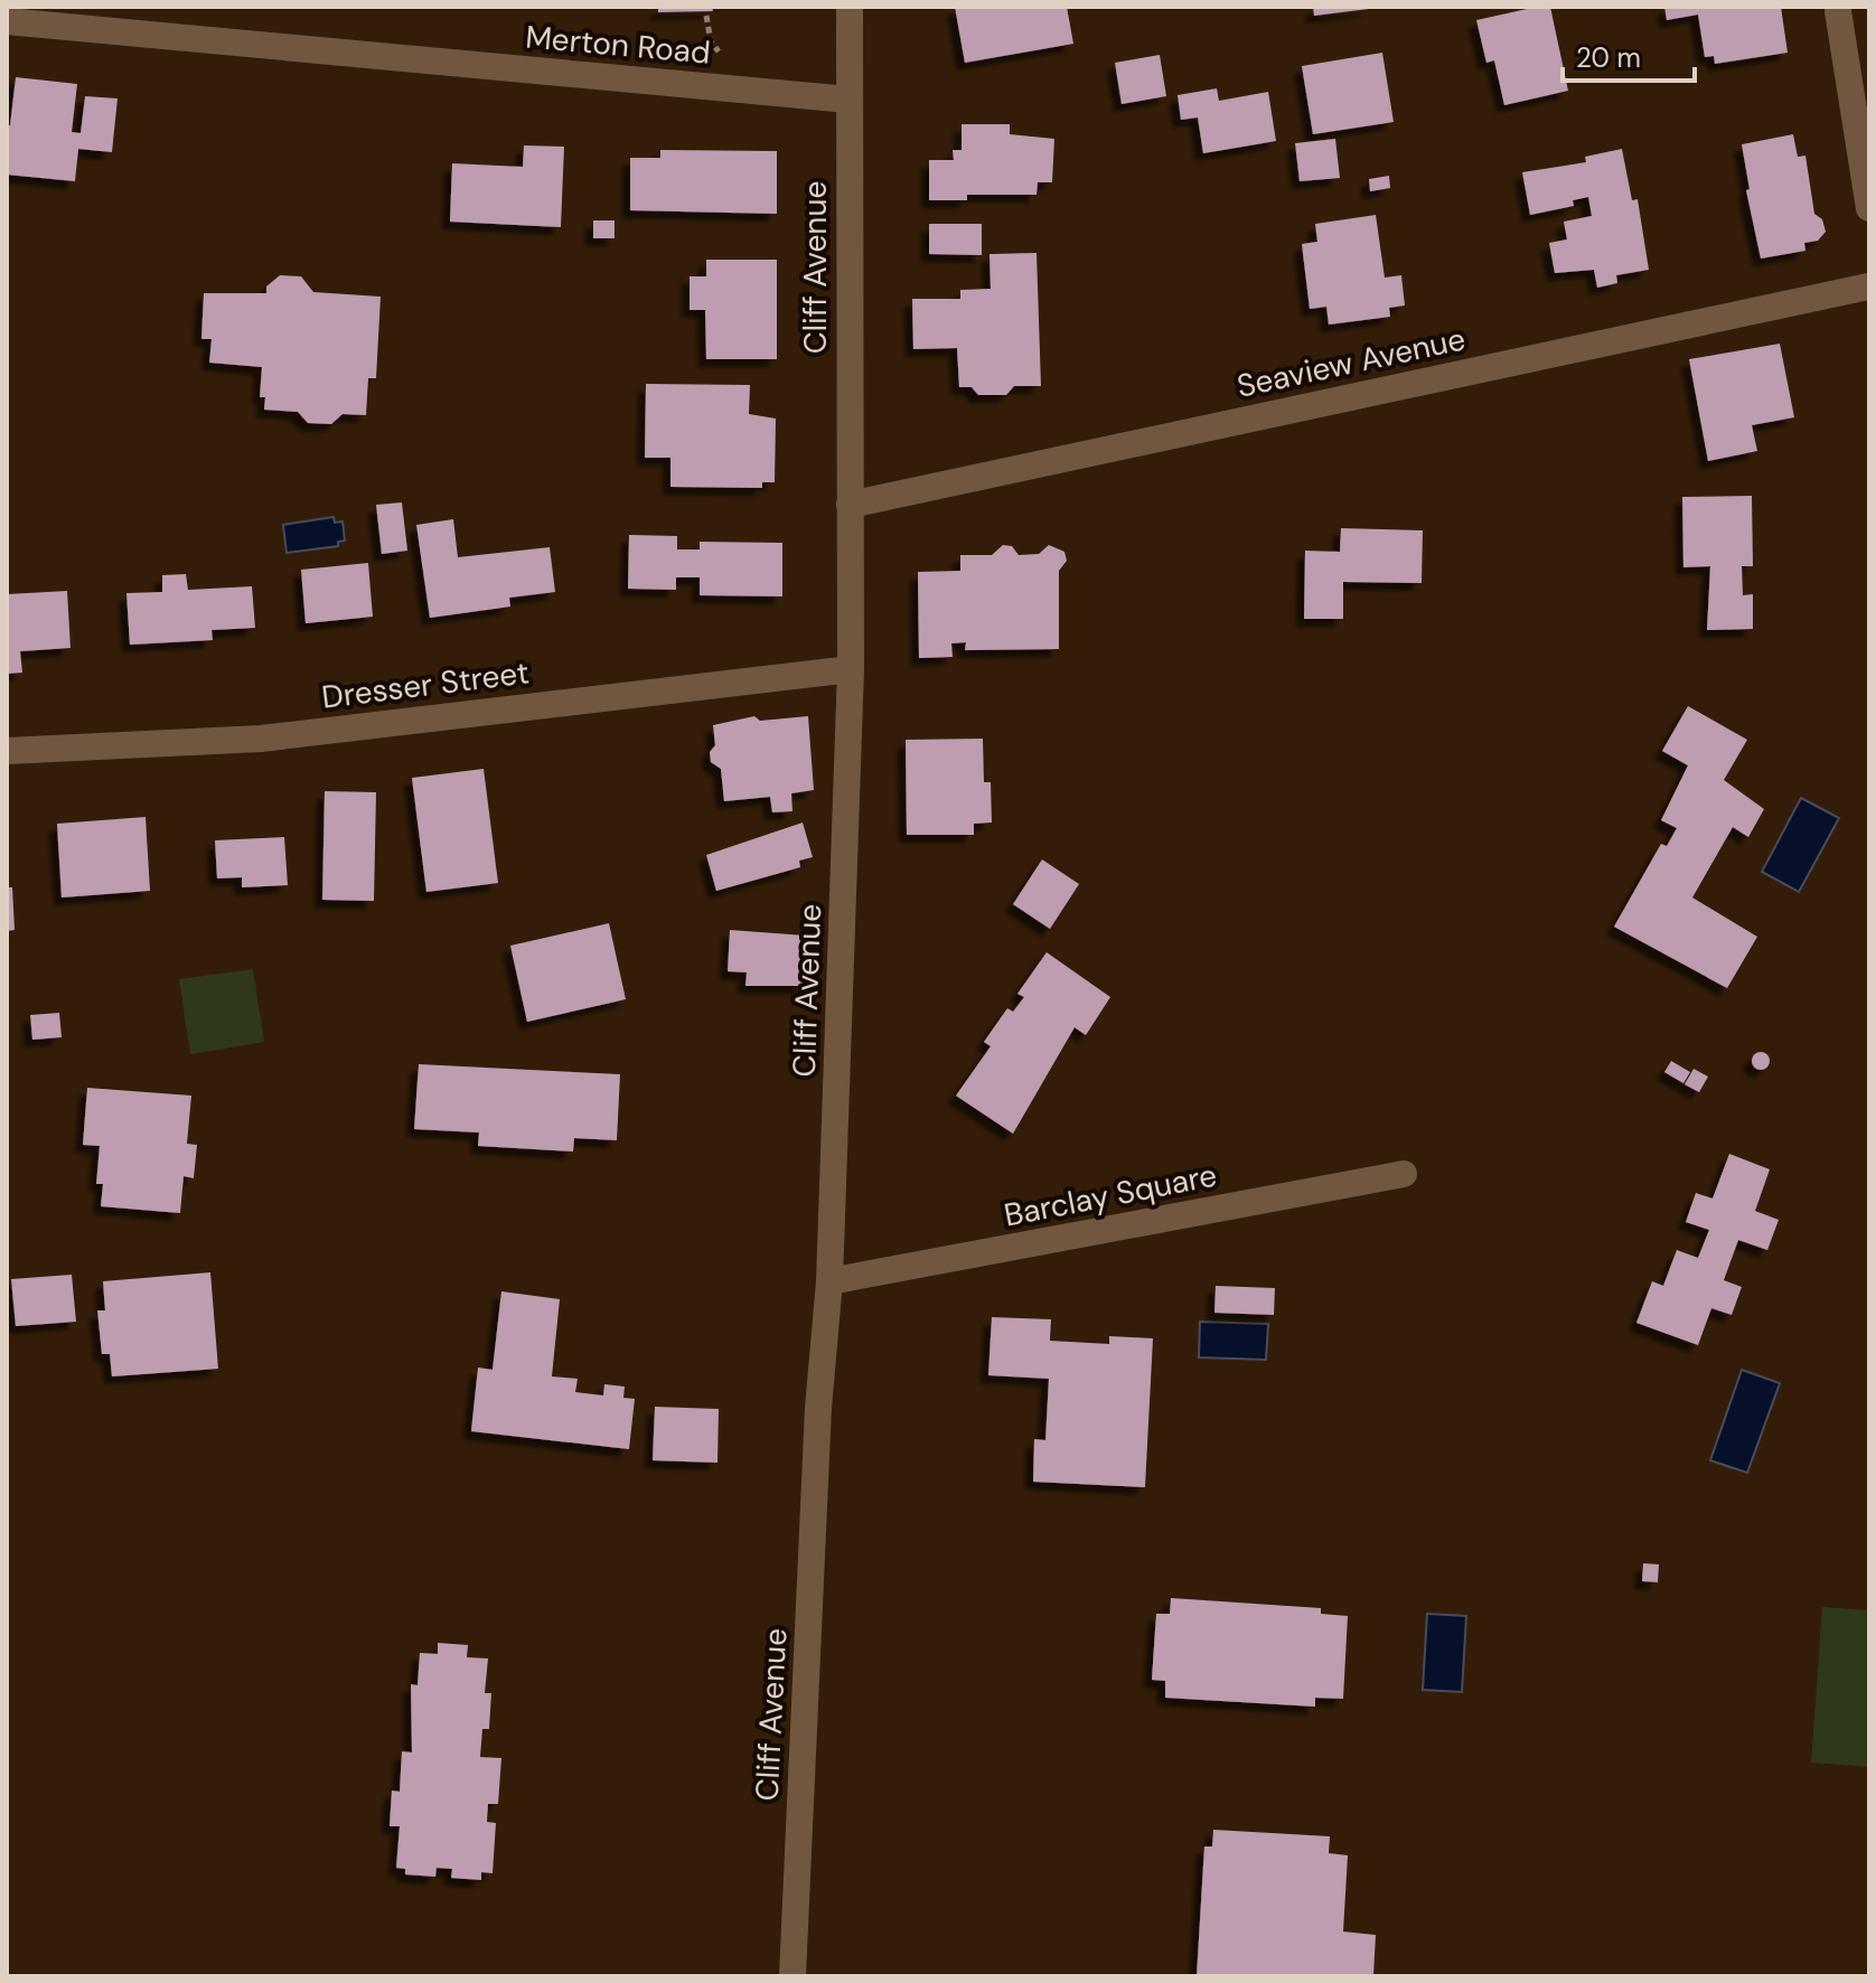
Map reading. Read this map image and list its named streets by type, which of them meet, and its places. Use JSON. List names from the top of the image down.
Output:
{
  "streets": {
    "street": [
      "Merton Road",
      "Cliff Avenue",
      "Seaview Avenue",
      "Dresser Street",
      "Barclay Square"
    ]
  },
  "crossings": [
    ["Merton Road", "Cliff Avenue"],
    ["Cliff Avenue", "Seaview Avenue"],
    ["Cliff Avenue", "Dresser Street"],
    ["Cliff Avenue", "Barclay Square"]
  ],
  "scale_bar": "20 m"
}
